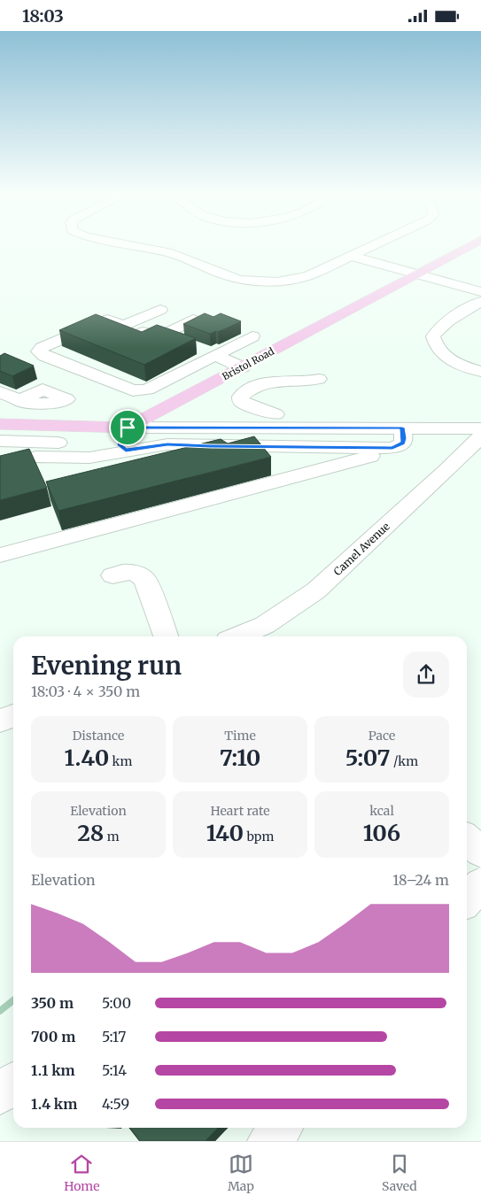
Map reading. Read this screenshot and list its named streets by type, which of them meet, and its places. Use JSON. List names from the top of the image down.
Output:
{
  "streets": {
    "main road": ["Bristol Road"],
    "street": ["Camel Avenue"]
  },
  "page": {
    "status": "18:03",
    "heading": ["Evening run", "18:03 · 4 × 350 m"],
    "stats": [
      ["Distance", "1.40 km"],
      ["Time", "7:10"],
      ["Pace", "5:07 /km"],
      ["Elevation", "28 m"],
      ["Heart rate", "140 bpm"],
      ["kcal", "106"]
    ],
    "chart": ["Elevation", "18–24 m"],
    "list": [
      {
        "name": "350 m",
        "note": "5:00"
      },
      {
        "name": "700 m",
        "note": "5:17"
      },
      {
        "name": "1.1 km",
        "note": "5:14"
      },
      {
        "name": "1.4 km",
        "note": "4:59"
      }
    ],
    "tabs": ["Home", "Map", "Saved"]
  }
}
